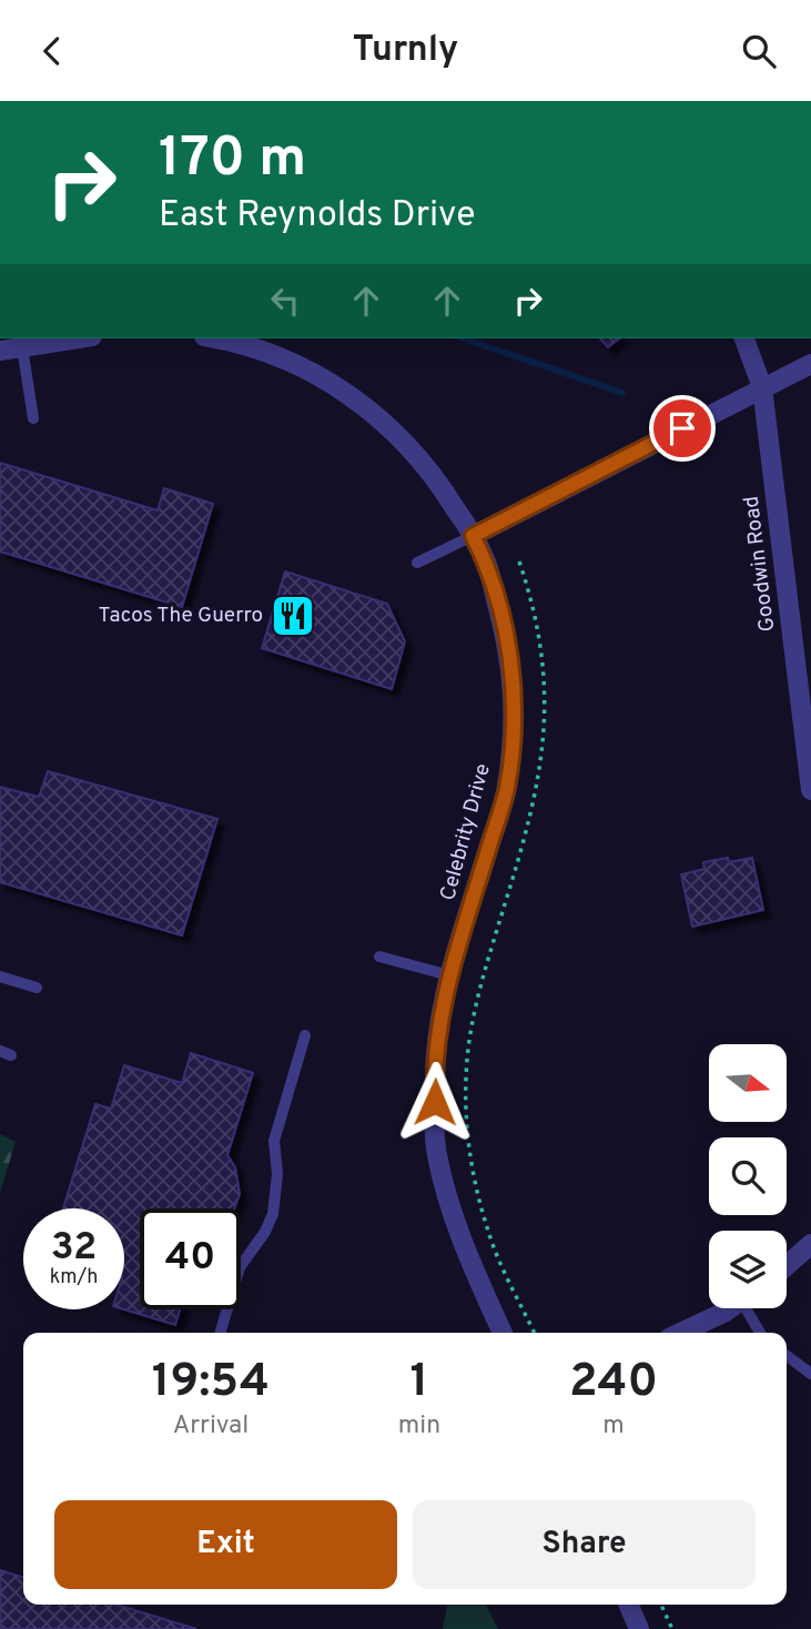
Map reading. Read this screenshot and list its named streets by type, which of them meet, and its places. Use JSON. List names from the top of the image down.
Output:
{
  "streets": {
    "street": ["Goodwin Road", "Celebrity Drive"]
  },
  "places": {
    "restaurant": ["Tacos The Guerro"]
  },
  "north": "right",
  "page": {
    "header": "Turnly",
    "turn": ["170 m", "East Reynolds Drive"],
    "speed": "32 km/h",
    "limit": "40",
    "eta": [
      "19:54",
      "Arrival",
      "1",
      "min",
      "240",
      "m"
    ],
    "buttons": ["Exit", "Share"]
  }
}
